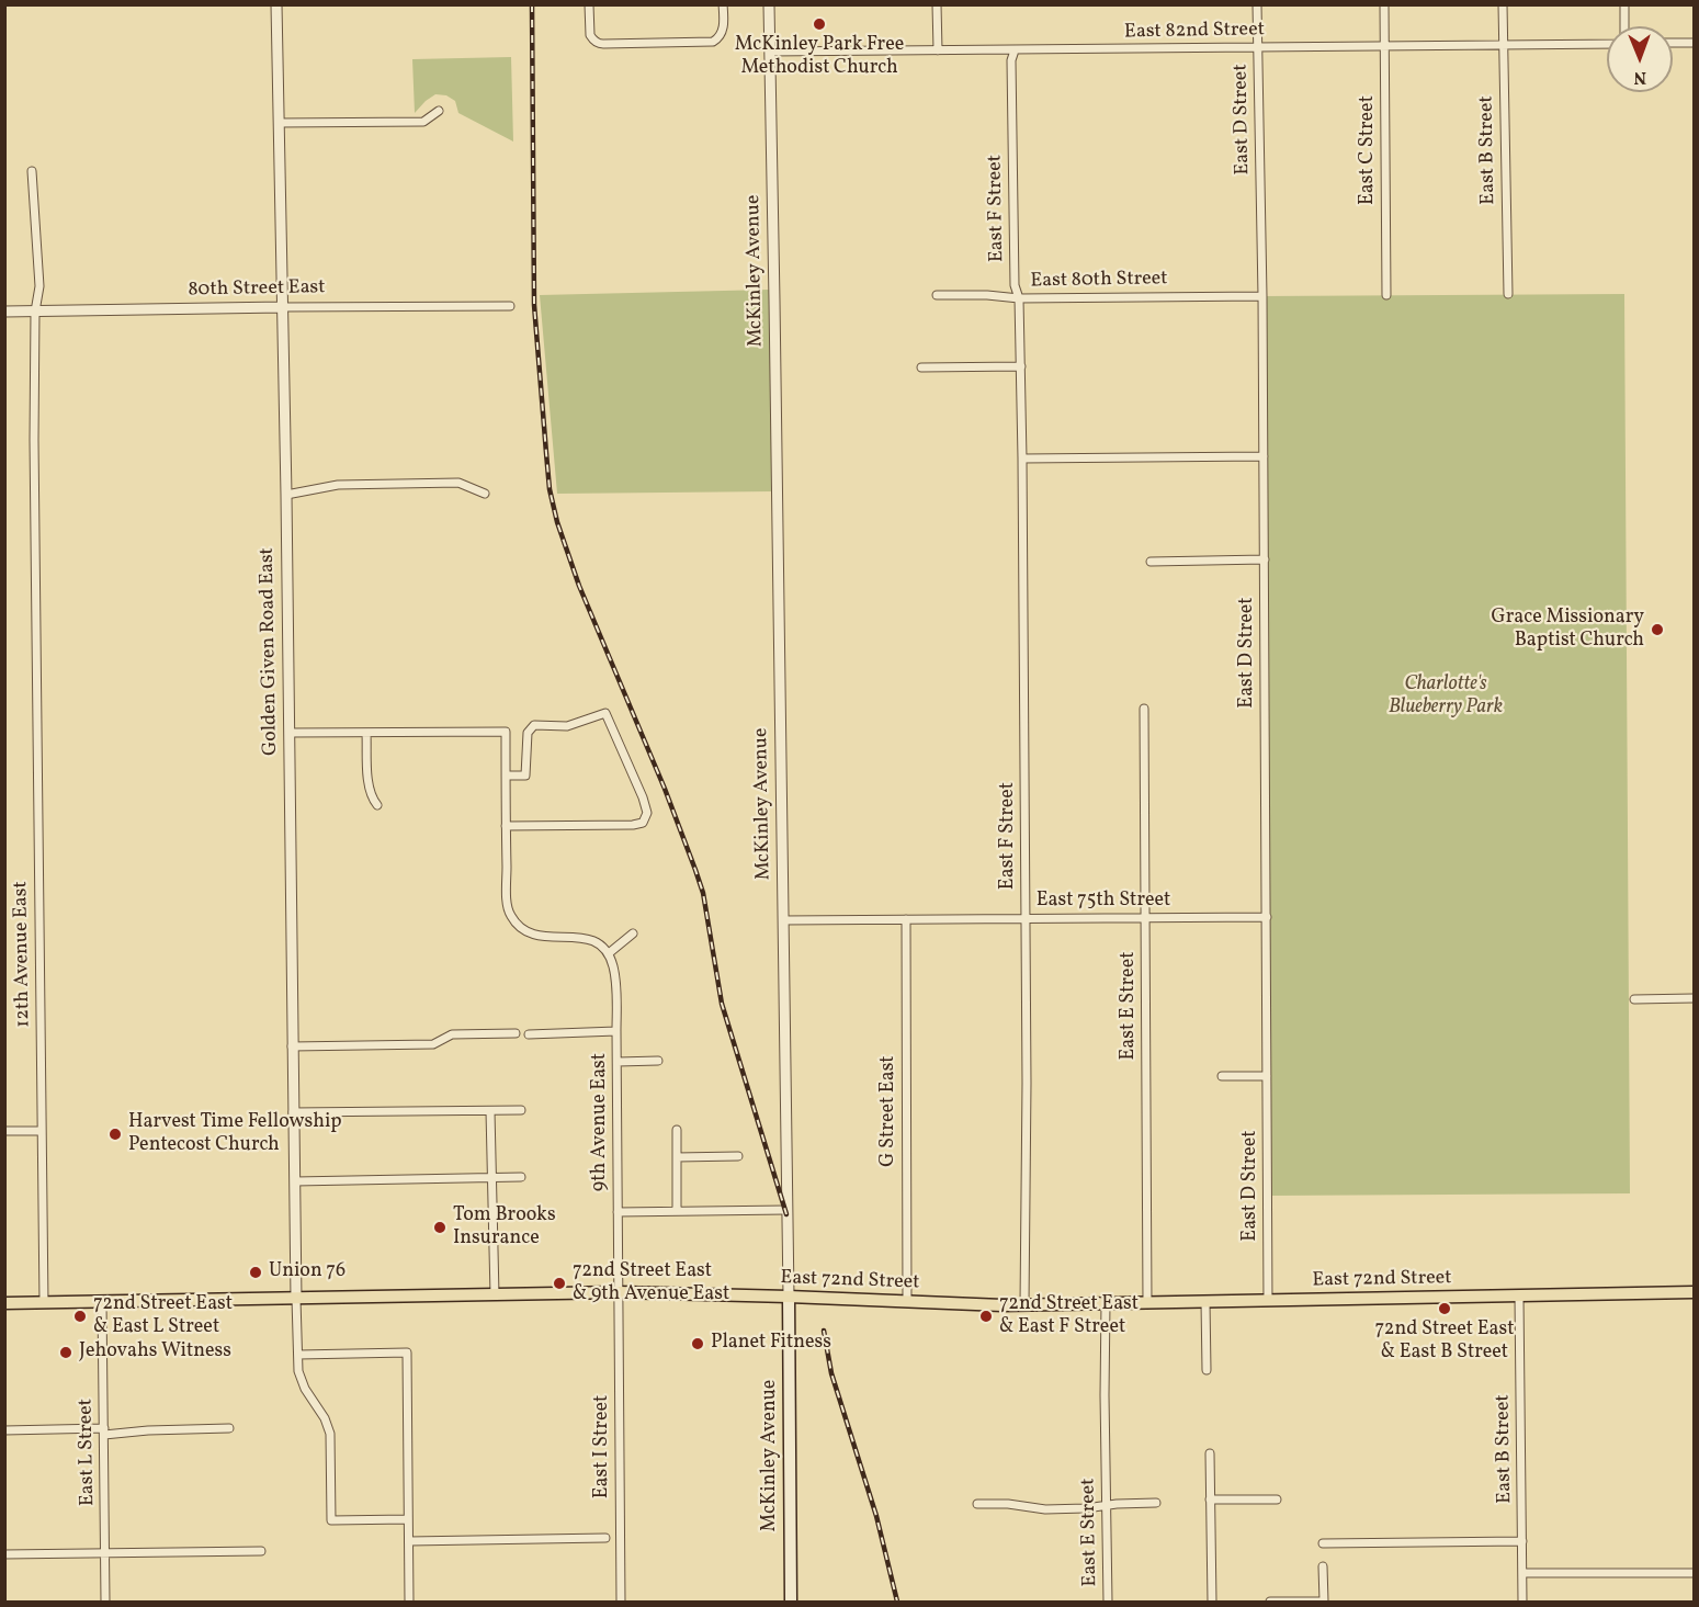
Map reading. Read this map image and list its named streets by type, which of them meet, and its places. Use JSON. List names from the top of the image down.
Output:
{
  "streets": {
    "main road": ["McKinley Avenue", "East 72nd Street"],
    "street": [
      "East 82nd Street",
      "East D Street",
      "East C Street",
      "East B Street",
      "East F Street",
      "East 80th Street",
      "80th Street East",
      "Golden Given Road East",
      "East 75th Street",
      "12th Avenue East",
      "East E Street",
      "G Street East",
      "9th Avenue East",
      "East I Street",
      "East L Street"
    ]
  },
  "crossings": [
    ["East 82nd Street", "East D Street"],
    ["East 82nd Street", "East C Street"],
    ["East 82nd Street", "East B Street"],
    ["East 82nd Street", "East F Street"],
    ["East 82nd Street", "McKinley Avenue"],
    ["East D Street", "East 80th Street"],
    ["East D Street", "East 75th Street"],
    ["East D Street", "East 72nd Street"],
    ["East B Street", "East 72nd Street"],
    ["East F Street", "East 80th Street"],
    ["East F Street", "East 75th Street"],
    ["East F Street", "East 72nd Street"],
    ["McKinley Avenue", "East 75th Street"],
    ["McKinley Avenue", "East 72nd Street"],
    ["80th Street East", "Golden Given Road East"],
    ["80th Street East", "12th Avenue East"],
    ["Golden Given Road East", "East 72nd Street"],
    ["East 75th Street", "East E Street"],
    ["East 75th Street", "G Street East"],
    ["12th Avenue East", "East 72nd Street"],
    ["East E Street", "East 72nd Street"],
    ["G Street East", "East 72nd Street"],
    ["9th Avenue East", "East 72nd Street"],
    ["9th Avenue East", "East I Street"],
    ["East 72nd Street", "East I Street"],
    ["East 72nd Street", "East L Street"]
  ],
  "parks": ["Charlotte's Blueberry Park"],
  "places": [
    "McKinley Park Free Methodist Church",
    "Grace Missionary Baptist Church",
    "Harvest Time Fellowship Pentecost Church",
    "Tom Brooks Insurance",
    "Union 76",
    "72nd Street East & 9th Avenue East",
    "72nd Street East & East B Street",
    "72nd Street East & East L Street",
    "72nd Street East & East F Street",
    "Planet Fitness",
    "Jehovahs Witness"
  ],
  "north": "bottom"
}
